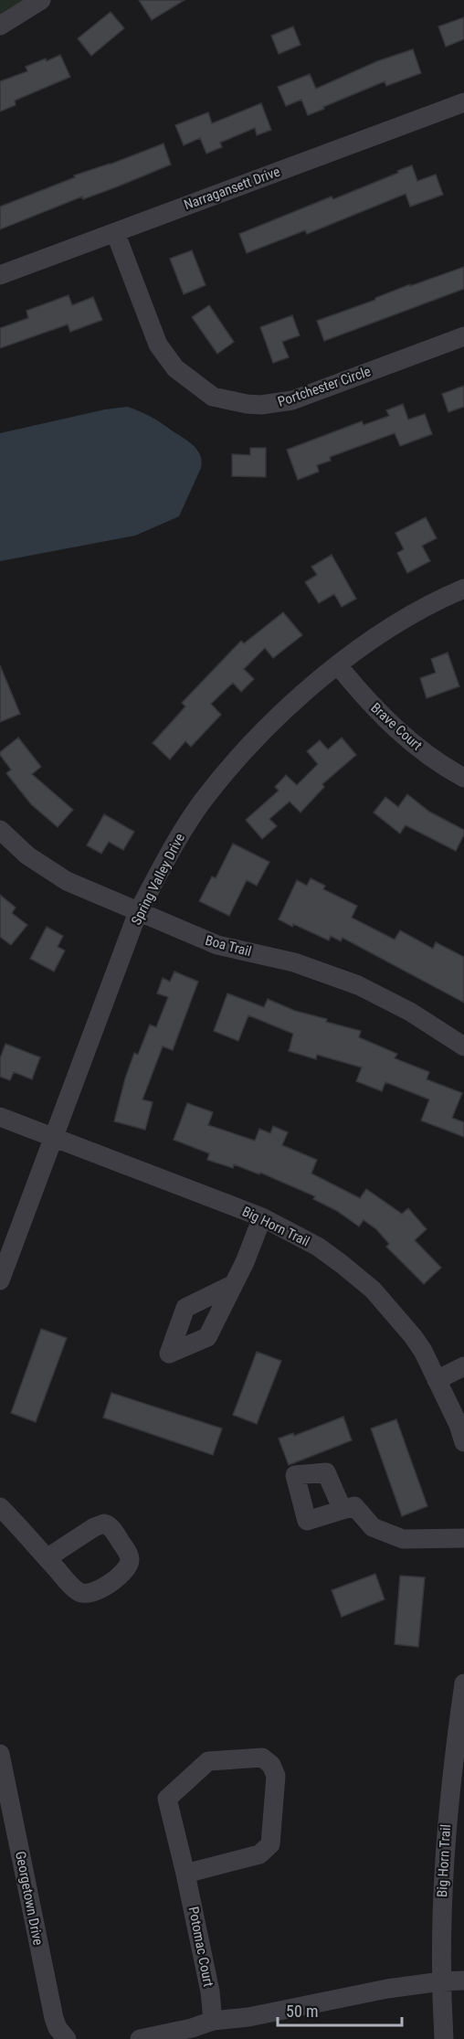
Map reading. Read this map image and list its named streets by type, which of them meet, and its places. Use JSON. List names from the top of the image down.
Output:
{
  "streets": {
    "street": [
      "Narragansett Drive",
      "Portchester Circle",
      "Brave Court",
      "Spring Valley Drive",
      "Boa Trail",
      "Big Horn Trail",
      "Georgetown Drive",
      "Potomac Court"
    ]
  },
  "crossings": [
    ["Narragansett Drive", "Portchester Circle"],
    ["Brave Court", "Spring Valley Drive"],
    ["Spring Valley Drive", "Boa Trail"],
    ["Spring Valley Drive", "Big Horn Trail"]
  ],
  "scale_bar": "50 m"
}
